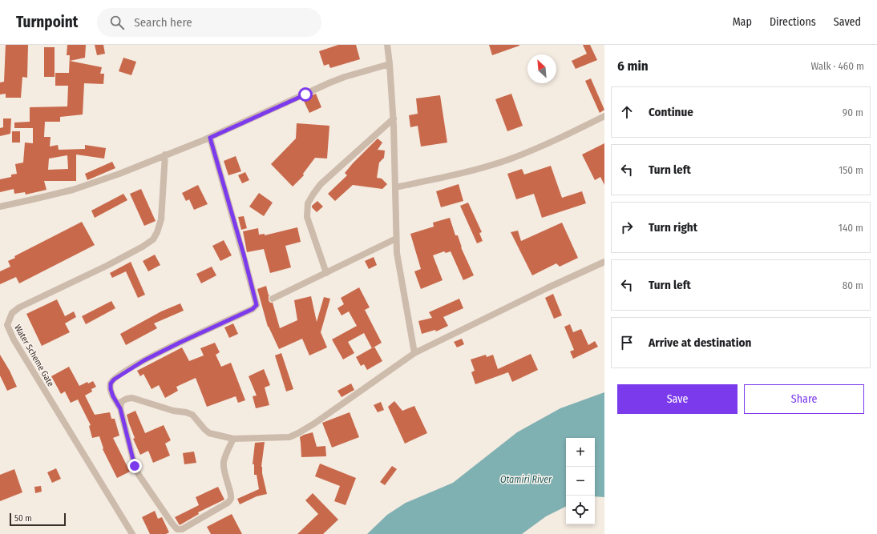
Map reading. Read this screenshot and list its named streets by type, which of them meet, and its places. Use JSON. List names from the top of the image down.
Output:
{
  "streets": {
    "street": ["Water Scheme Gate"]
  },
  "water": ["Otamiri River"],
  "scale_bar": "50 m",
  "north": "top left",
  "page": {
    "header": "Turnpoint",
    "search": "Search here",
    "nav": ["Map", "Directions", "Saved"],
    "heading": ["6 min", "Walk · 460 m"],
    "list": [
      ["Continue", "90 m"],
      ["Turn left", "150 m"],
      ["Turn right", "140 m"],
      ["Turn left", "80 m"],
      "Arrive at destination"
    ],
    "buttons": ["Save", "Share"],
    "map_buttons": ["+", "−"],
    "scale": "50 m"
  }
}
